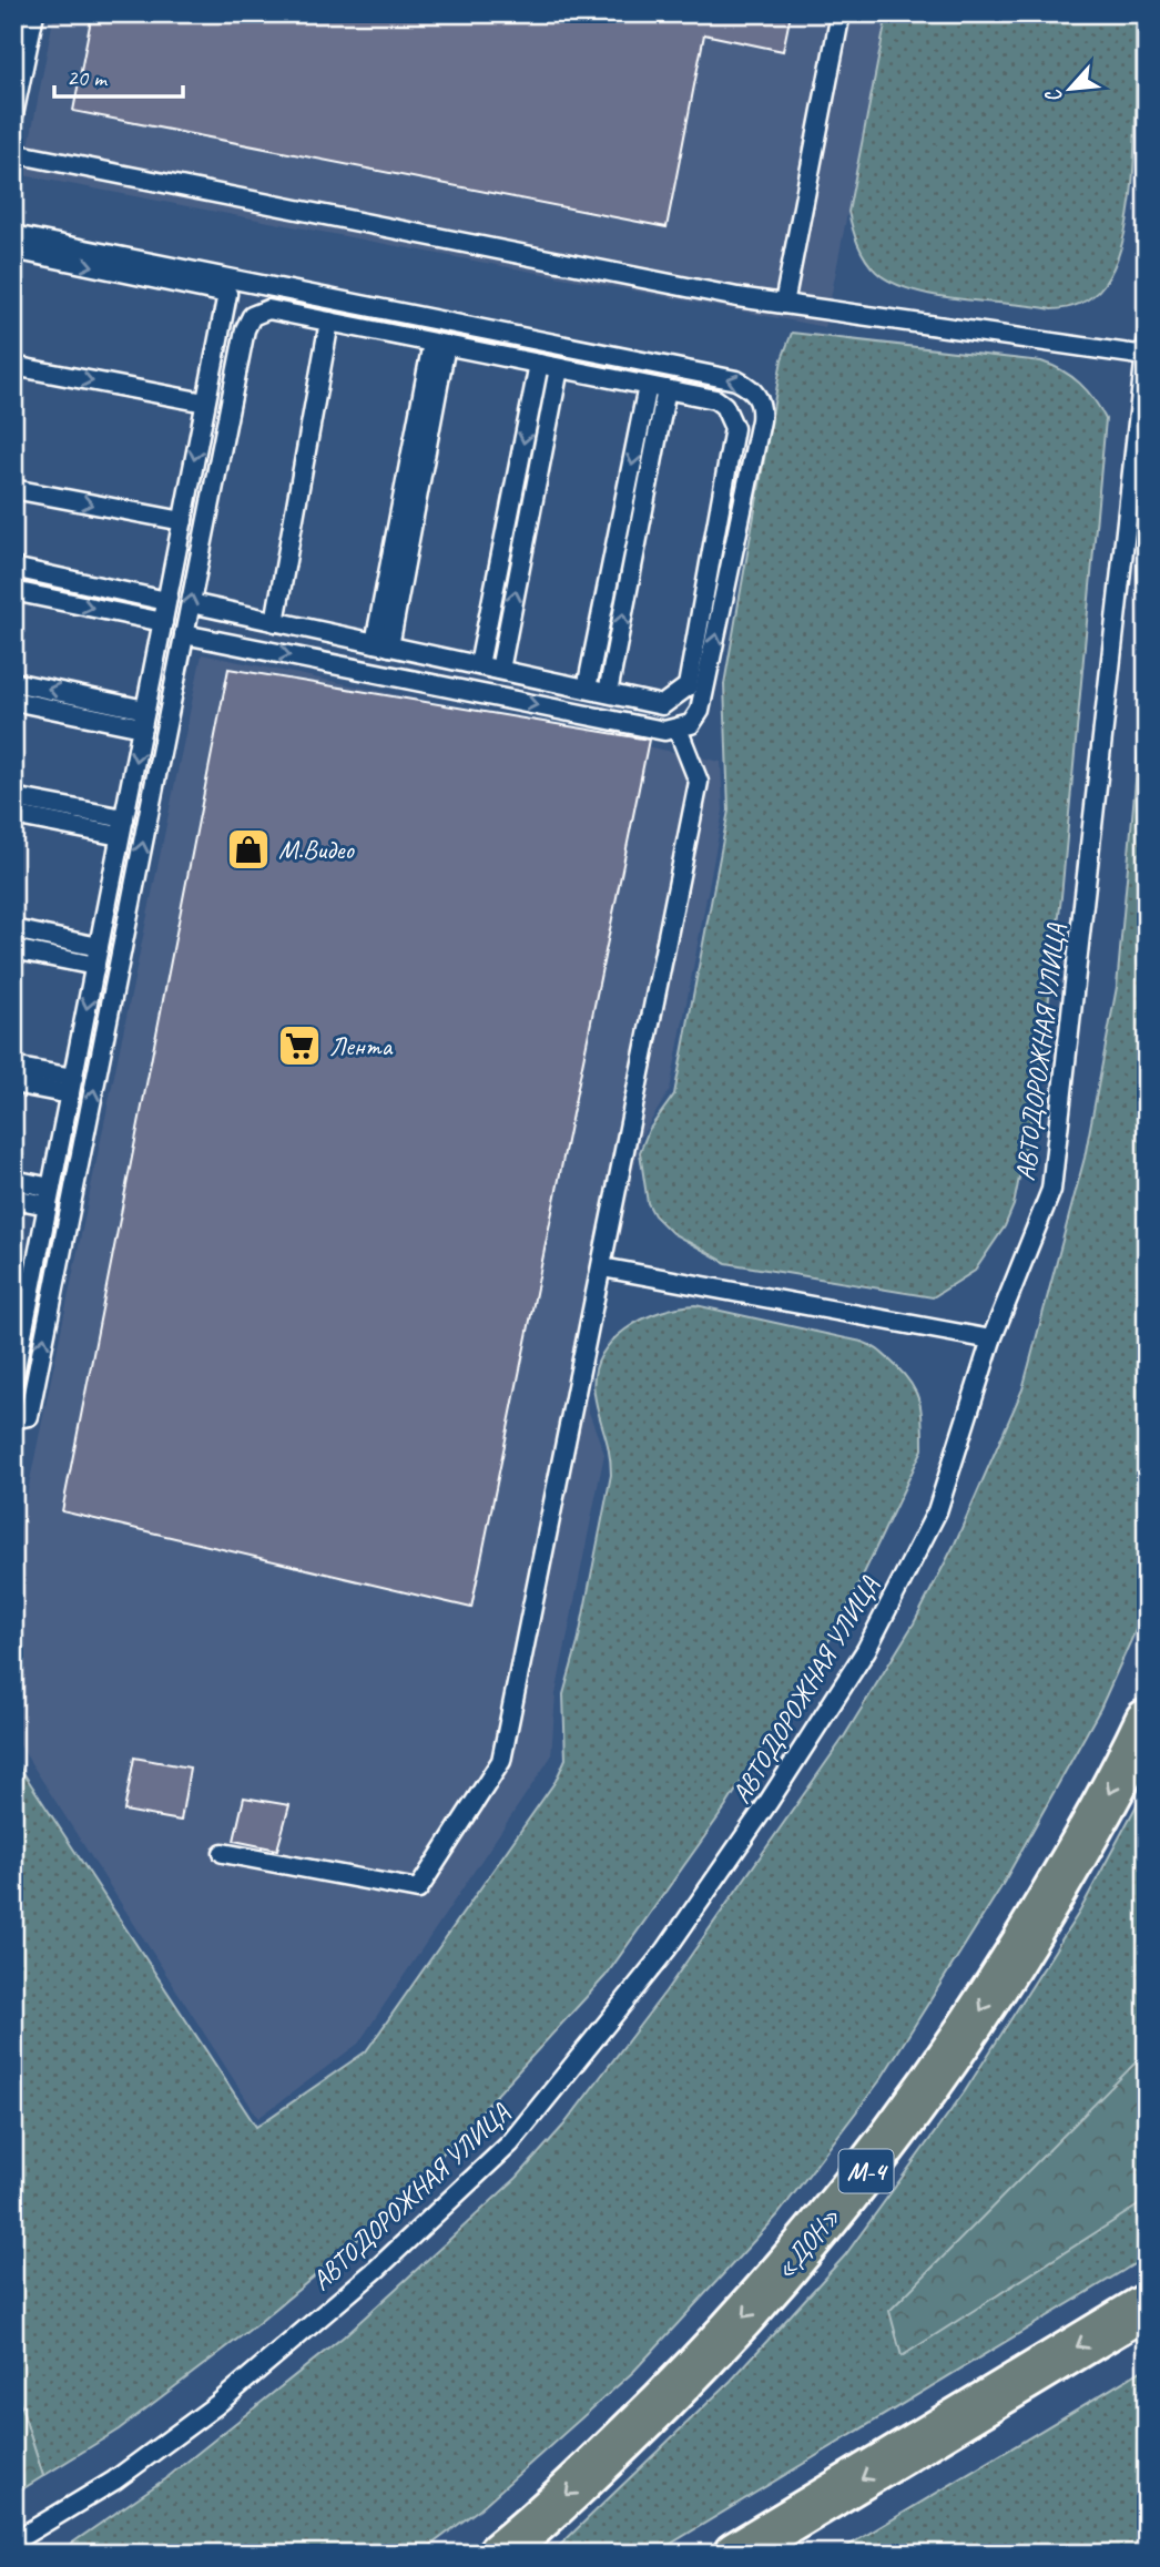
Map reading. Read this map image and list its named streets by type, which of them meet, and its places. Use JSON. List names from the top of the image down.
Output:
{
  "streets": {
    "highway": ["М-4", "«ДОН»"],
    "lane": ["АВТОДОРОЖНАЯ УЛИЦА"]
  },
  "places": {
    "shop": ["М.Видео"],
    "supermarket": ["Лента"]
  },
  "scale_bar": "20 m",
  "north": "bottom left"
}
